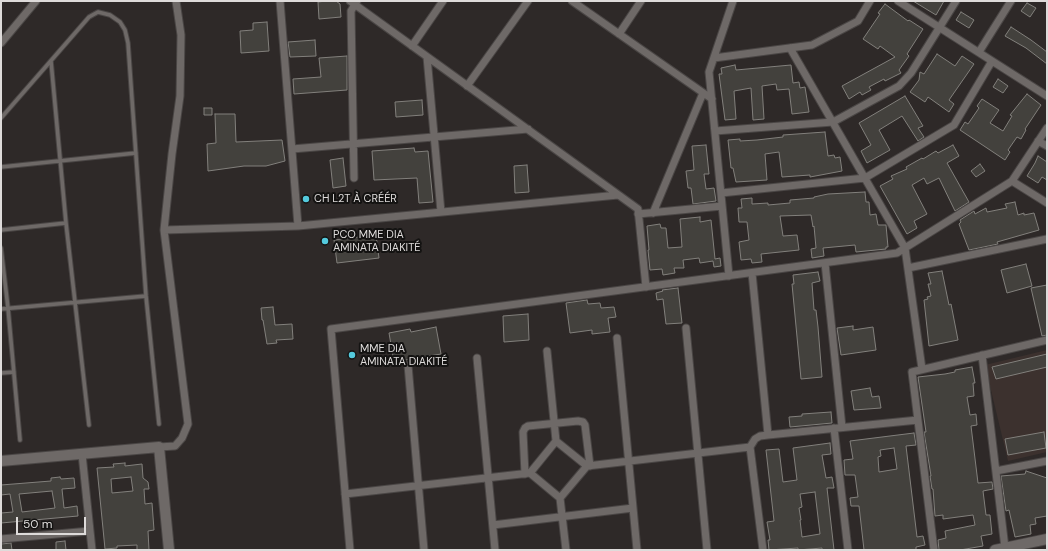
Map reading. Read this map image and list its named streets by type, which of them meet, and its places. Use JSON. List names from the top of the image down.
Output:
{
  "places": ["CH L2T À CRÉÉR", "PCO MME DIA AMINATA DIAKITÉ", "MME DIA AMINATA DIAKITÉ"],
  "scale_bar": "50 m"
}
